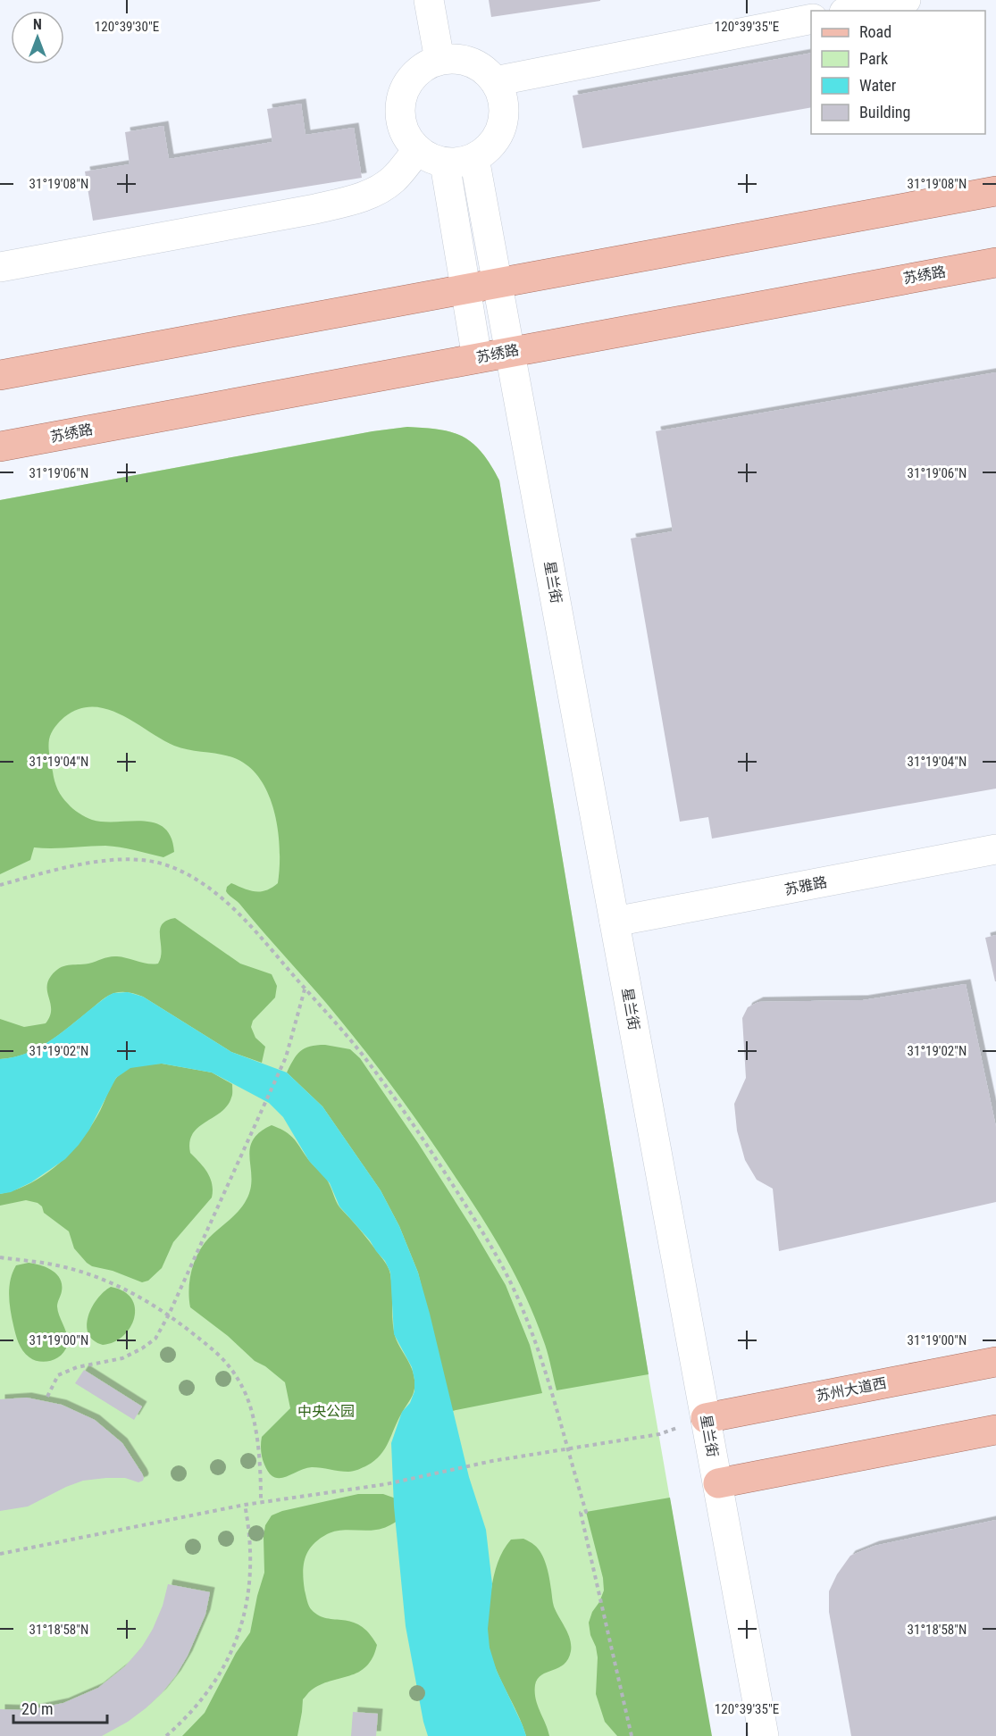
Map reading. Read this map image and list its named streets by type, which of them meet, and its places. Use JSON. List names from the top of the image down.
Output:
{
  "streets": {
    "main road": ["苏绣路", "苏州大道西"],
    "street": ["星兰街", "苏雅路"]
  },
  "crossings": [
    ["苏绣路", "星兰街"],
    ["星兰街", "苏雅路"],
    ["星兰街", "苏州大道西"]
  ],
  "parks": ["中央公园"],
  "legend": [
    "Road",
    "Park",
    "Water",
    "Building"
  ],
  "scale_bar": "20 m",
  "north": "top",
  "coordinates": [
    "120°39'30\"E",
    "120°39'35\"E",
    "31°19'08\"N",
    "31°19'06\"N",
    "31°19'04\"N",
    "31°19'02\"N",
    "31°19'00\"N",
    "31°18'58\"N"
  ]
}
